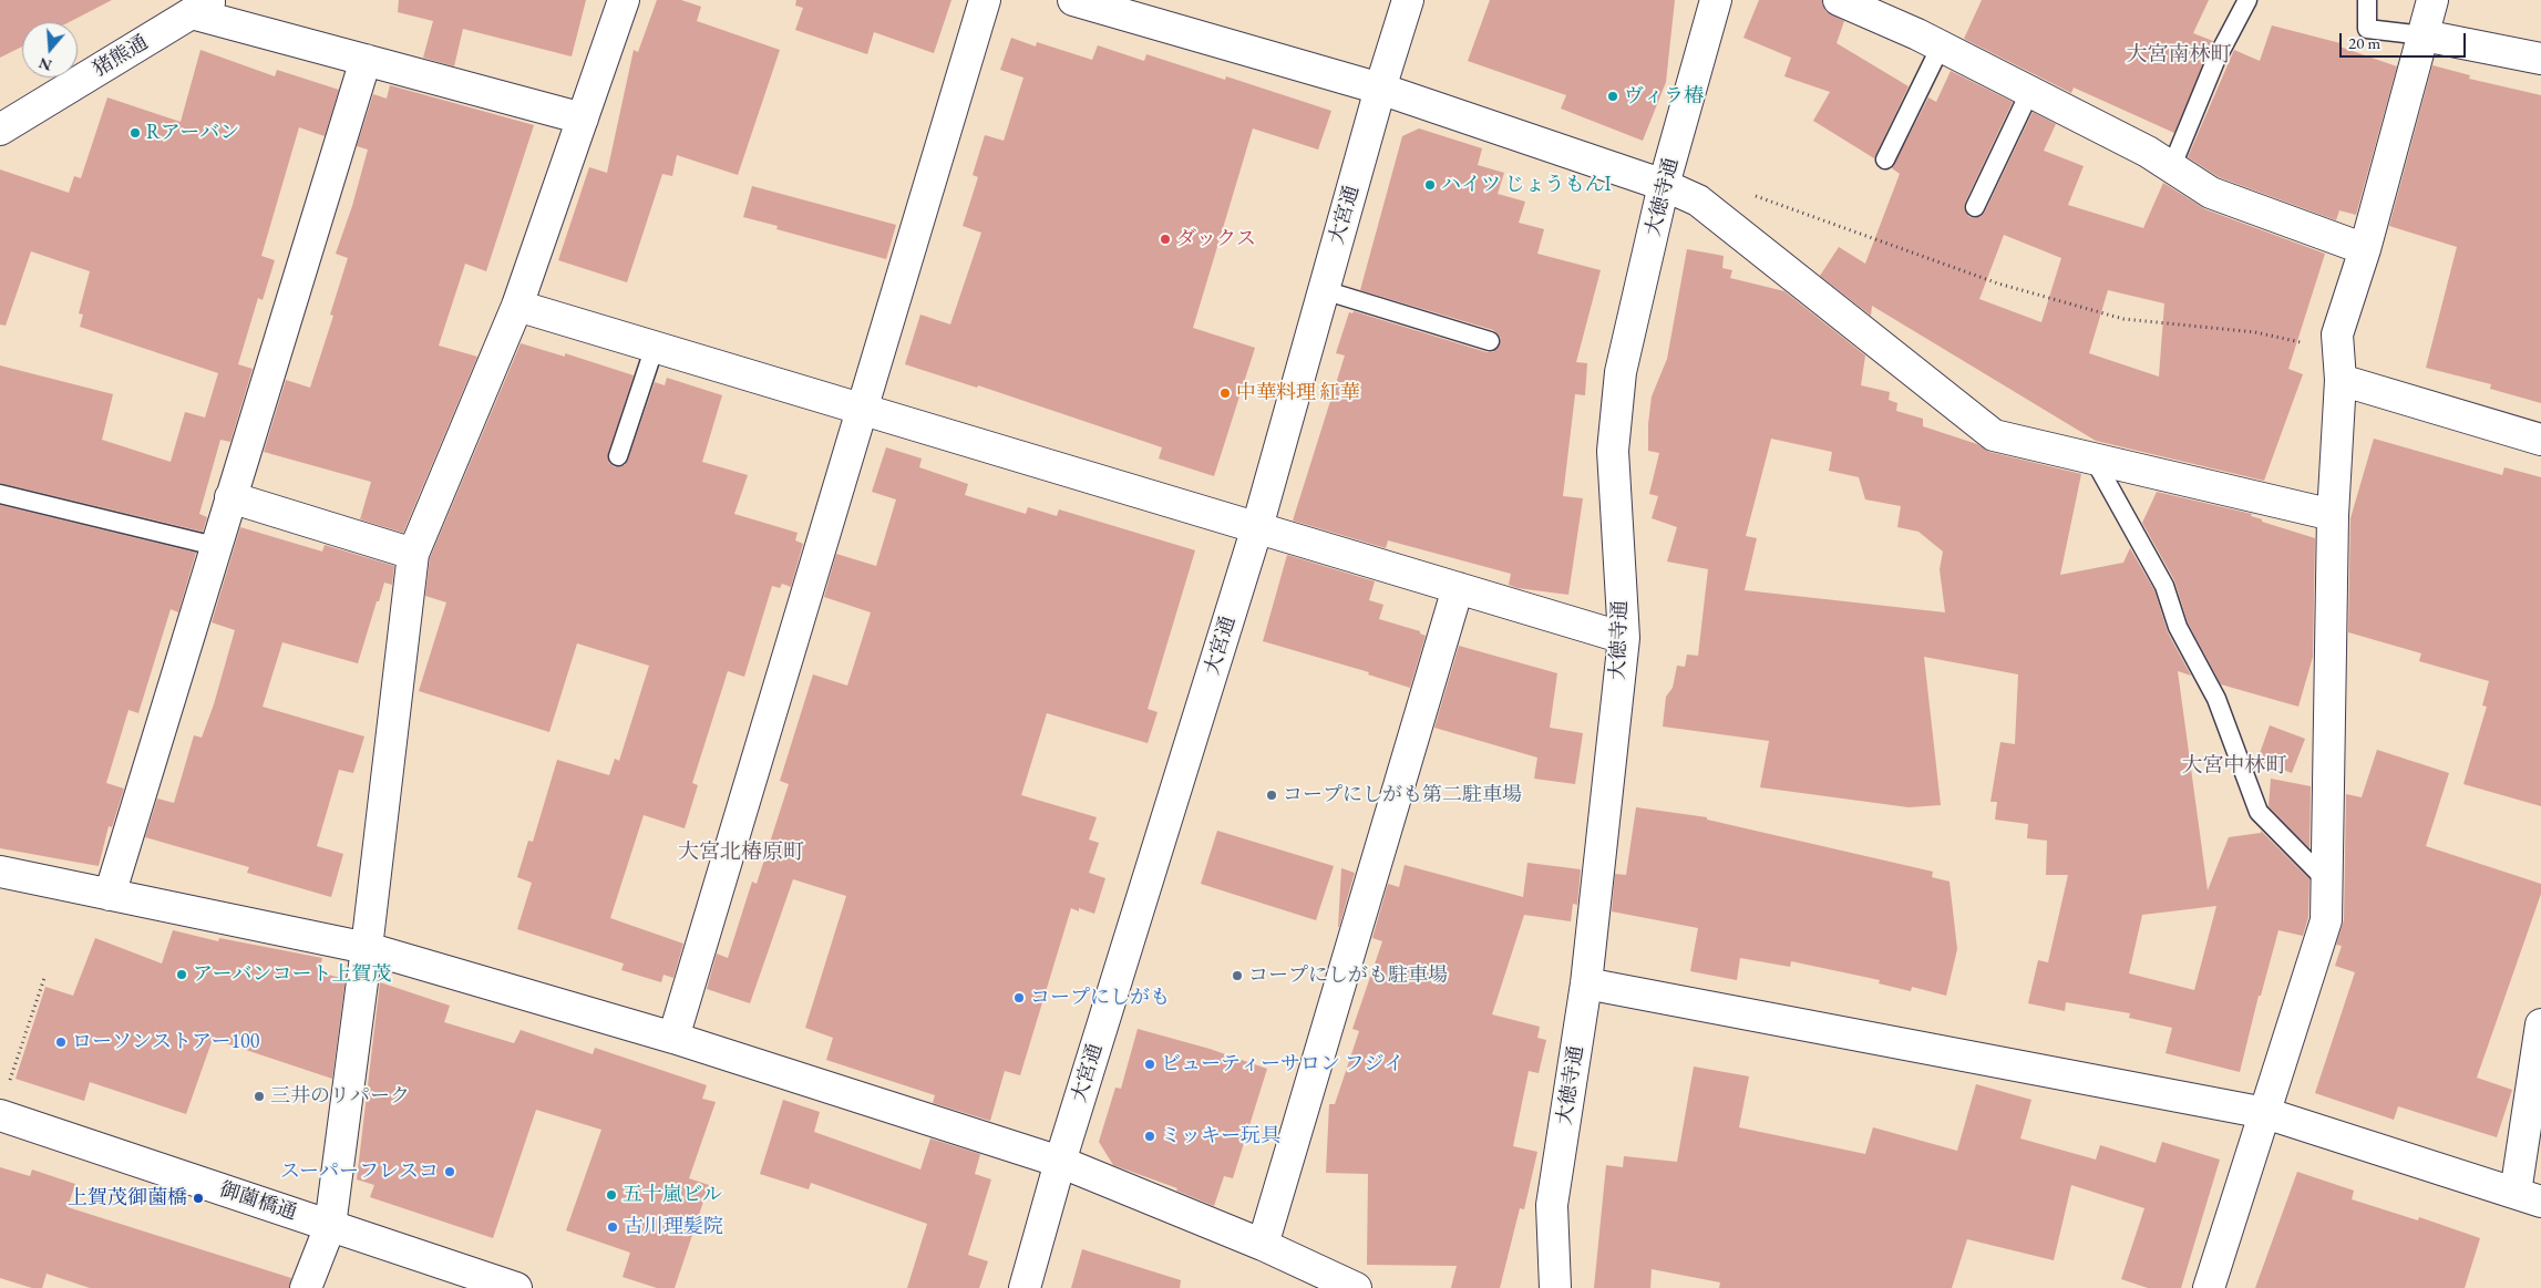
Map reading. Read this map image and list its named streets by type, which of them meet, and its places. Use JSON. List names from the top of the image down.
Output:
{
  "streets": {
    "street": [
      "猪熊通",
      "大徳寺通",
      "大宮通",
      "御薗橋通"
    ]
  },
  "districts": ["大宮南林町", "大宮中林町", "大宮北椿原町"],
  "places": [
    "ヴィラ椿",
    "Rアーバン",
    "ハイツ じょうもんⅠ",
    "ダックス",
    "中華料理 紅華",
    "コープにしがも第二駐車場",
    "アーバンコート上賀茂",
    "コープにしがも駐車場",
    "コープにしがも",
    "ローソンストアー100",
    "ビューティーサロン フジイ",
    "三井のリパーク",
    "ミッキー玩具",
    "スーパーフレスコ",
    "五十嵐ビル",
    "上賀茂御薗橋",
    "古川理髪院"
  ],
  "scale_bar": "20 m",
  "north": "bottom"
}
